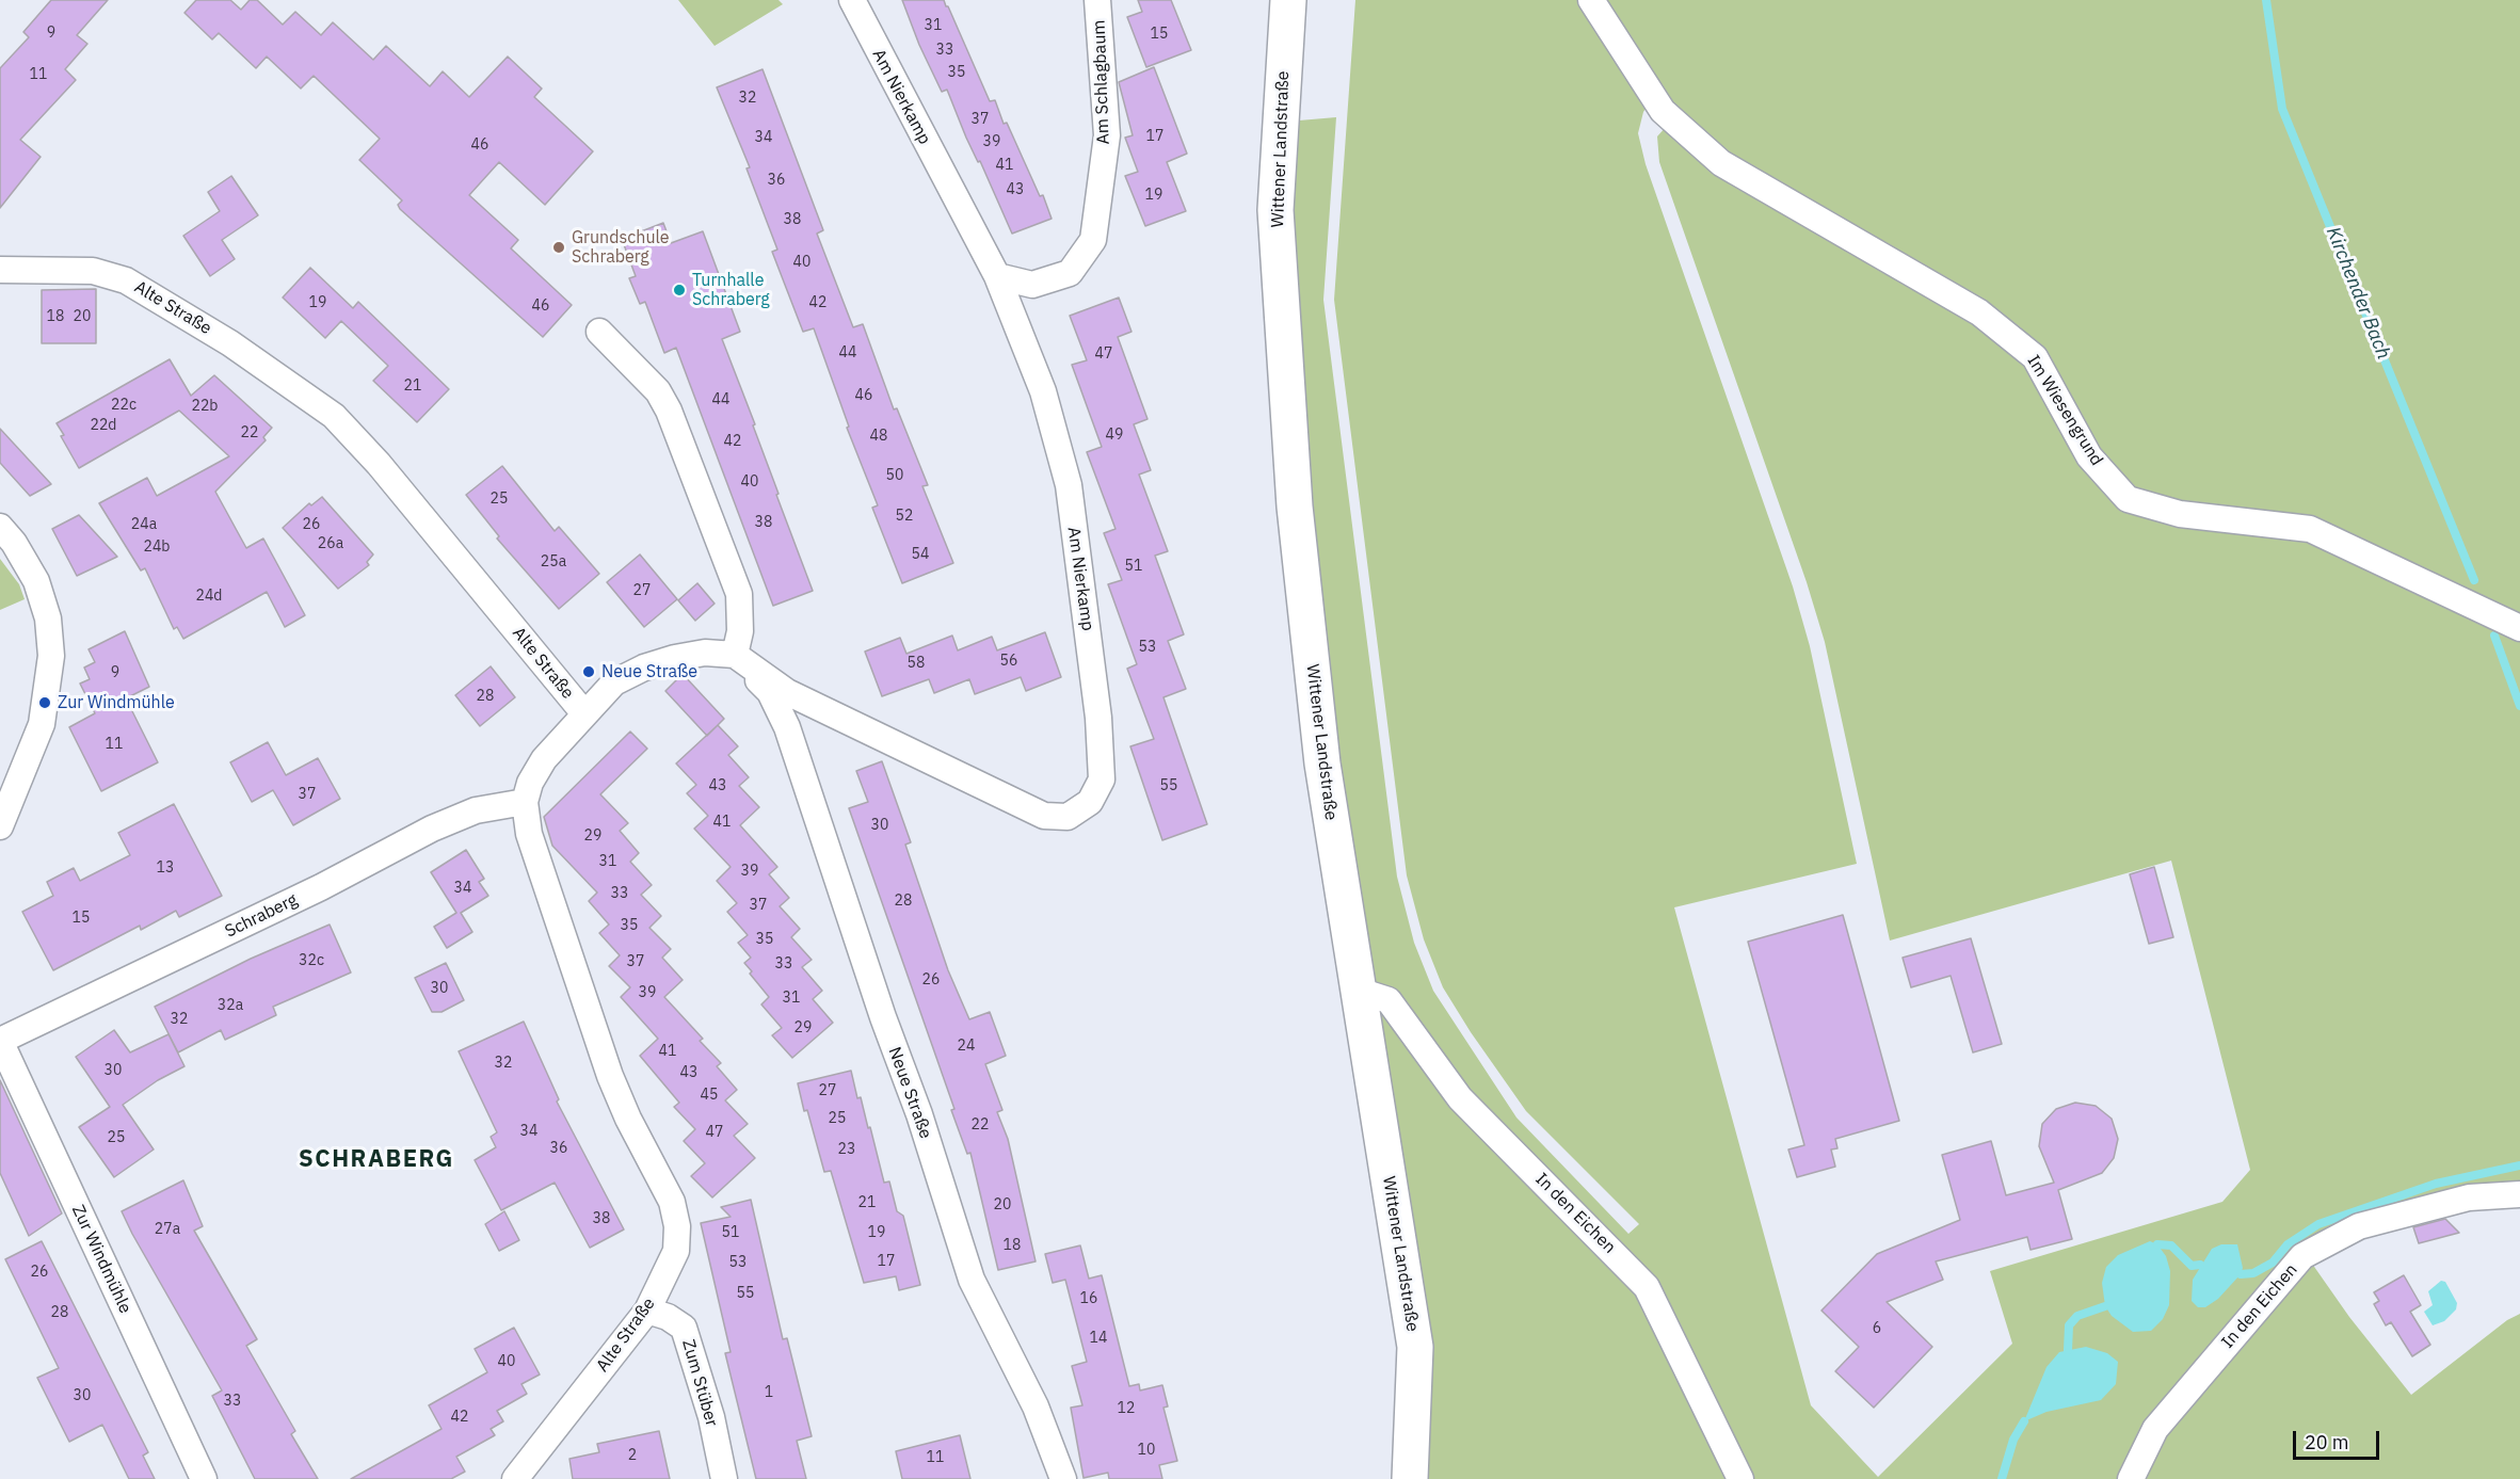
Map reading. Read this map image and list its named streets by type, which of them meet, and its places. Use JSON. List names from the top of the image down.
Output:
{
  "streets": {
    "main road": ["Wittener Landstraße"],
    "street": [
      "Am Schlagbaum",
      "Am Nierkamp",
      "Alte Straße",
      "Im Wiesengrund",
      "Schraberg",
      "Neue Straße",
      "In den Eichen",
      "Zur Windmühle",
      "Zum Stüber"
    ]
  },
  "crossings": [
    ["Am Schlagbaum", "Am Nierkamp"],
    ["Am Nierkamp", "Neue Straße"],
    ["Wittener Landstraße", "In den Eichen"],
    ["Alte Straße", "Schraberg"],
    ["Alte Straße", "Zum Stüber"],
    ["Schraberg", "Zur Windmühle"]
  ],
  "districts": ["SCHRABERG"],
  "water": ["Kirchender Bach"],
  "places": [
    "Grundschule Schraberg",
    "Turnhalle Schraberg",
    "Neue Straße",
    "Zur Windmühle"
  ],
  "house_numbers": [
    "31",
    "9",
    "15",
    "33",
    "35",
    "11",
    "32",
    "37",
    "17",
    "34",
    "39",
    "46",
    "41",
    "36",
    "43",
    "19",
    "38",
    "40",
    "19",
    "42",
    "46",
    "18",
    "20",
    "44",
    "47",
    "21",
    "46",
    "44",
    "22c",
    "22b",
    "22d",
    "22",
    "49",
    "48",
    "42",
    "50",
    "40",
    "25",
    "52",
    "38",
    "24a",
    "26",
    "26a",
    "24b",
    "54",
    "25a",
    "51",
    "27",
    "24d",
    "53",
    "56",
    "58",
    "9",
    "28",
    "11",
    "43",
    "55",
    "37",
    "41",
    "30",
    "29",
    "31",
    "13",
    "39",
    "34",
    "33",
    "28",
    "37",
    "15",
    "35",
    "35",
    "32c",
    "37",
    "33",
    "26",
    "30",
    "39",
    "31",
    "32a",
    "32",
    "29",
    "24",
    "41",
    "32",
    "30",
    "43",
    "27",
    "45",
    "25",
    "22",
    "34",
    "47",
    "25",
    "36",
    "23",
    "21",
    "20",
    "38",
    "27a",
    "51",
    "19",
    "18",
    "17",
    "53",
    "26",
    "55",
    "16",
    "28",
    "6",
    "14",
    "40",
    "1",
    "30",
    "33",
    "12",
    "42",
    "10",
    "2",
    "11"
  ],
  "scale_bar": "20 m"
}
